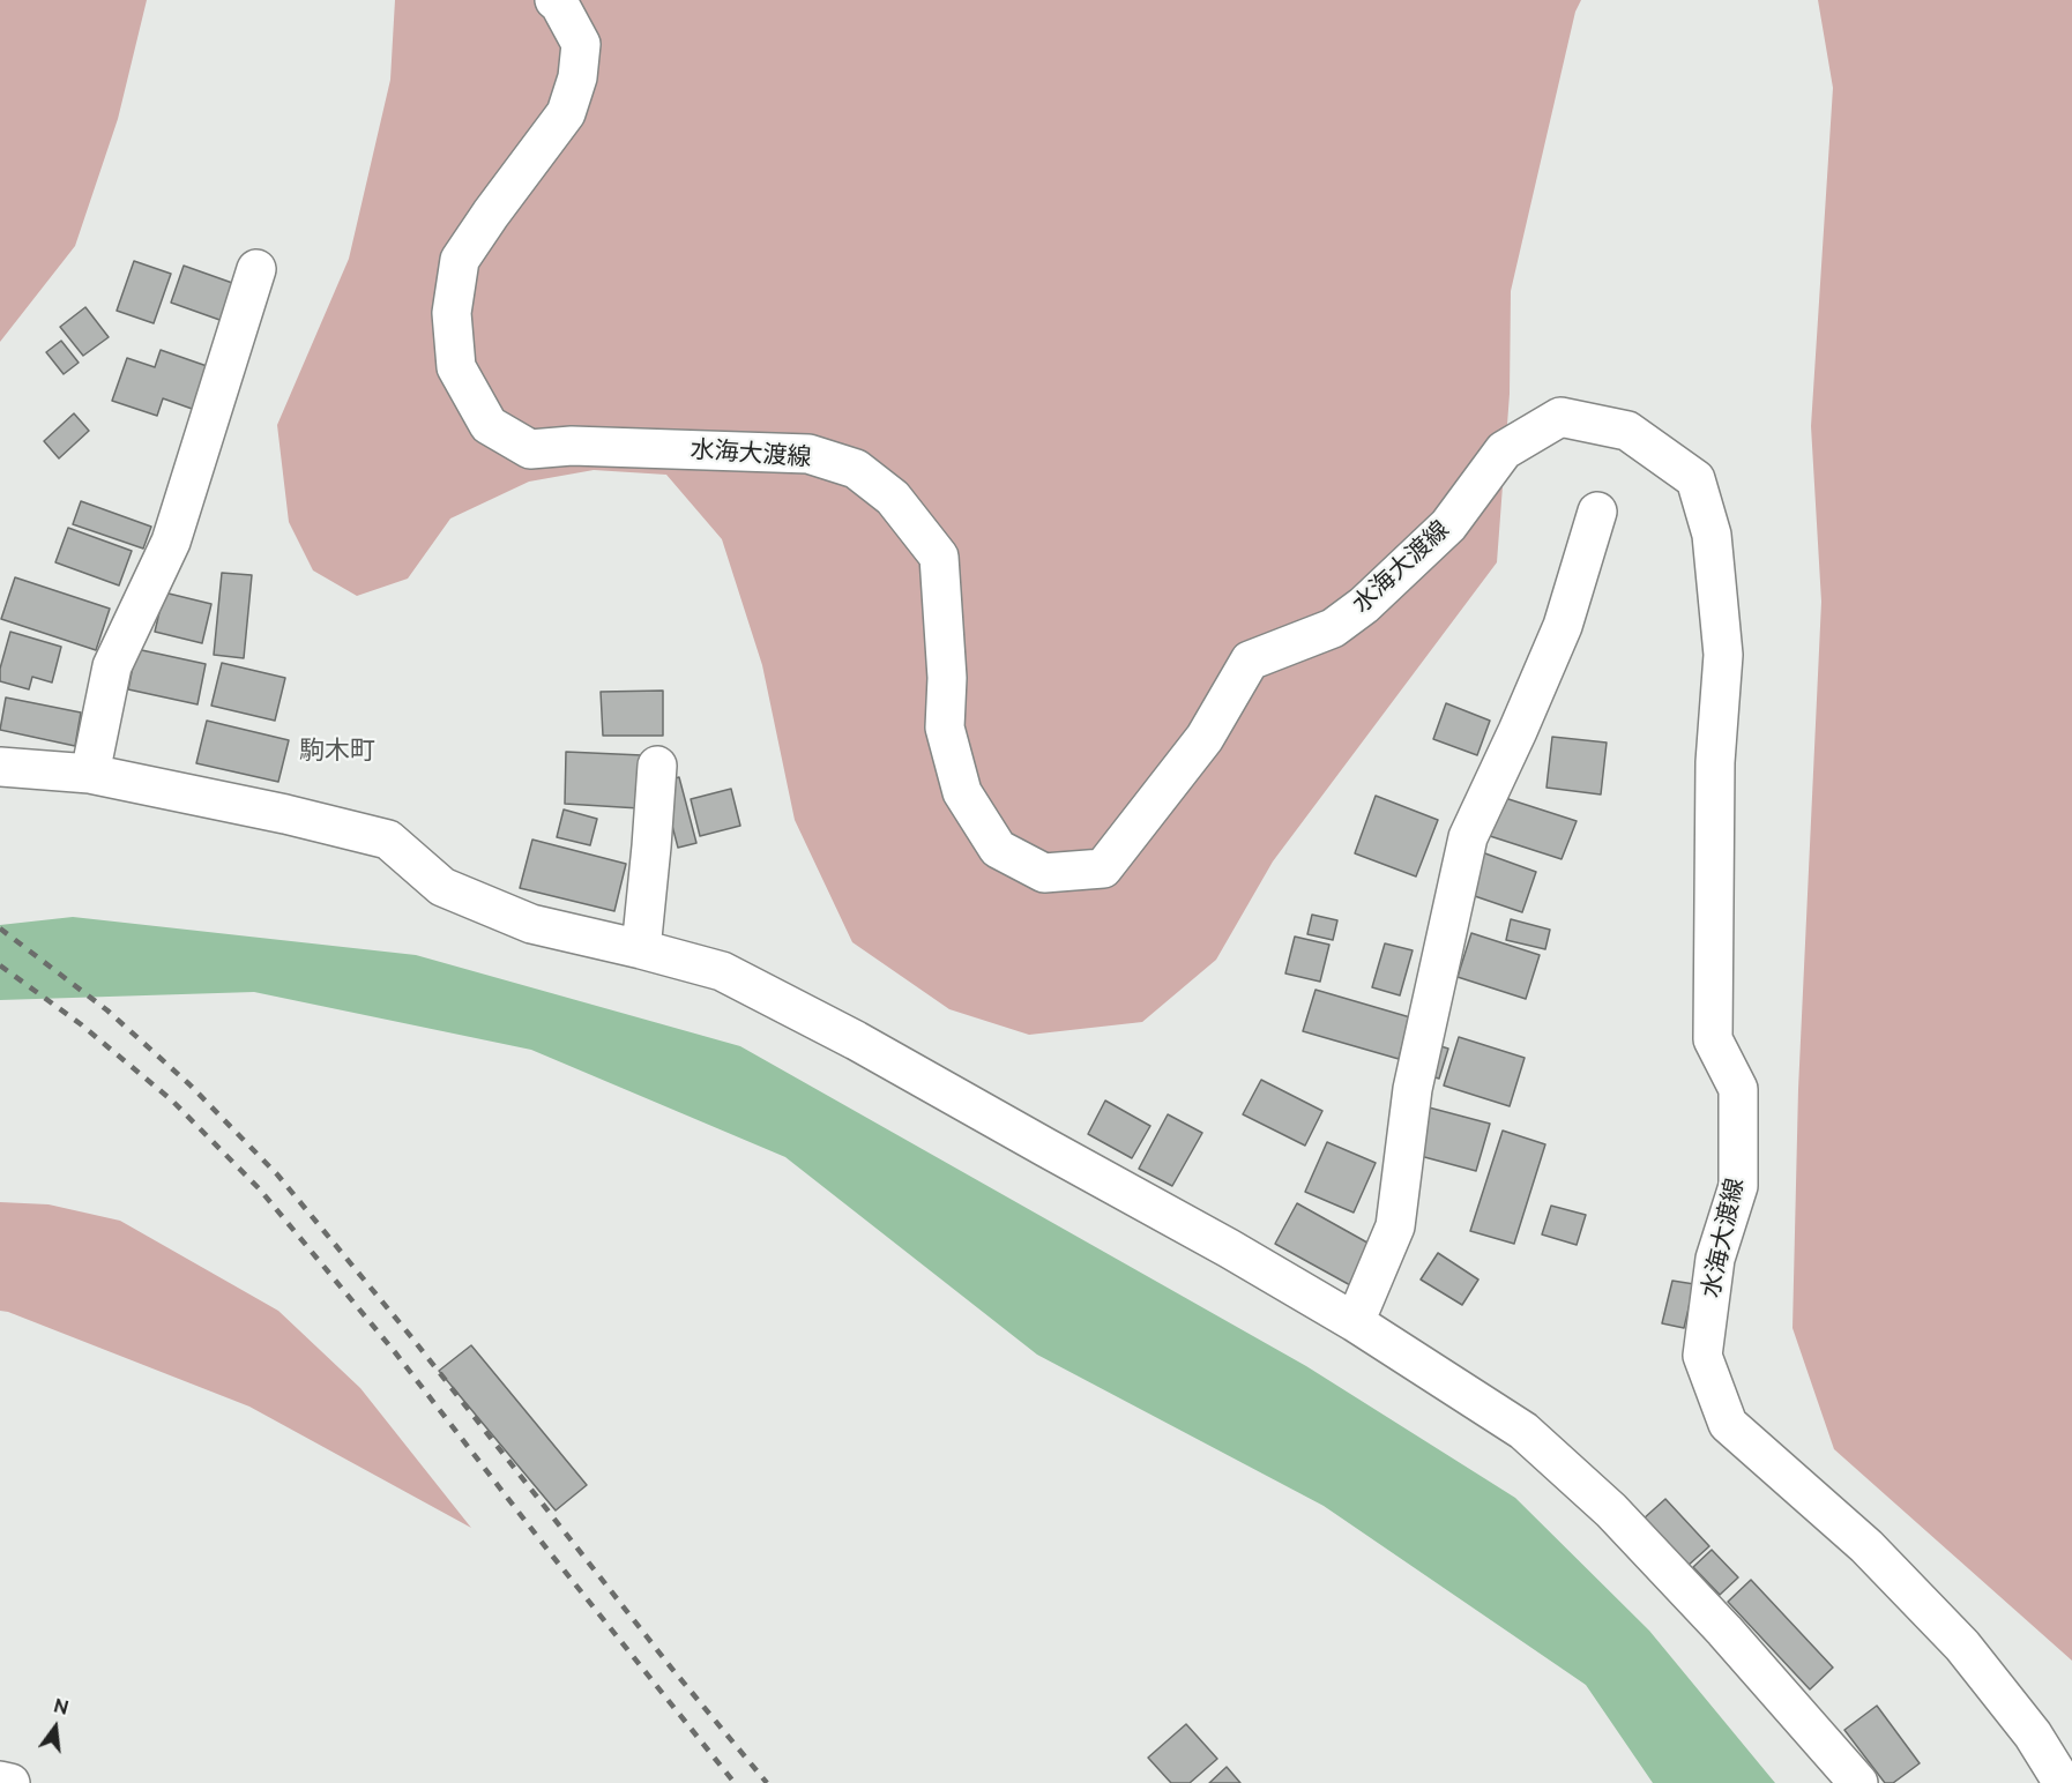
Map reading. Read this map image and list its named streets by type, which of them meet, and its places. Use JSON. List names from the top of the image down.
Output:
{
  "streets": {
    "street": ["水海大渡線"]
  },
  "districts": ["駒木町"],
  "north": "top"
}
